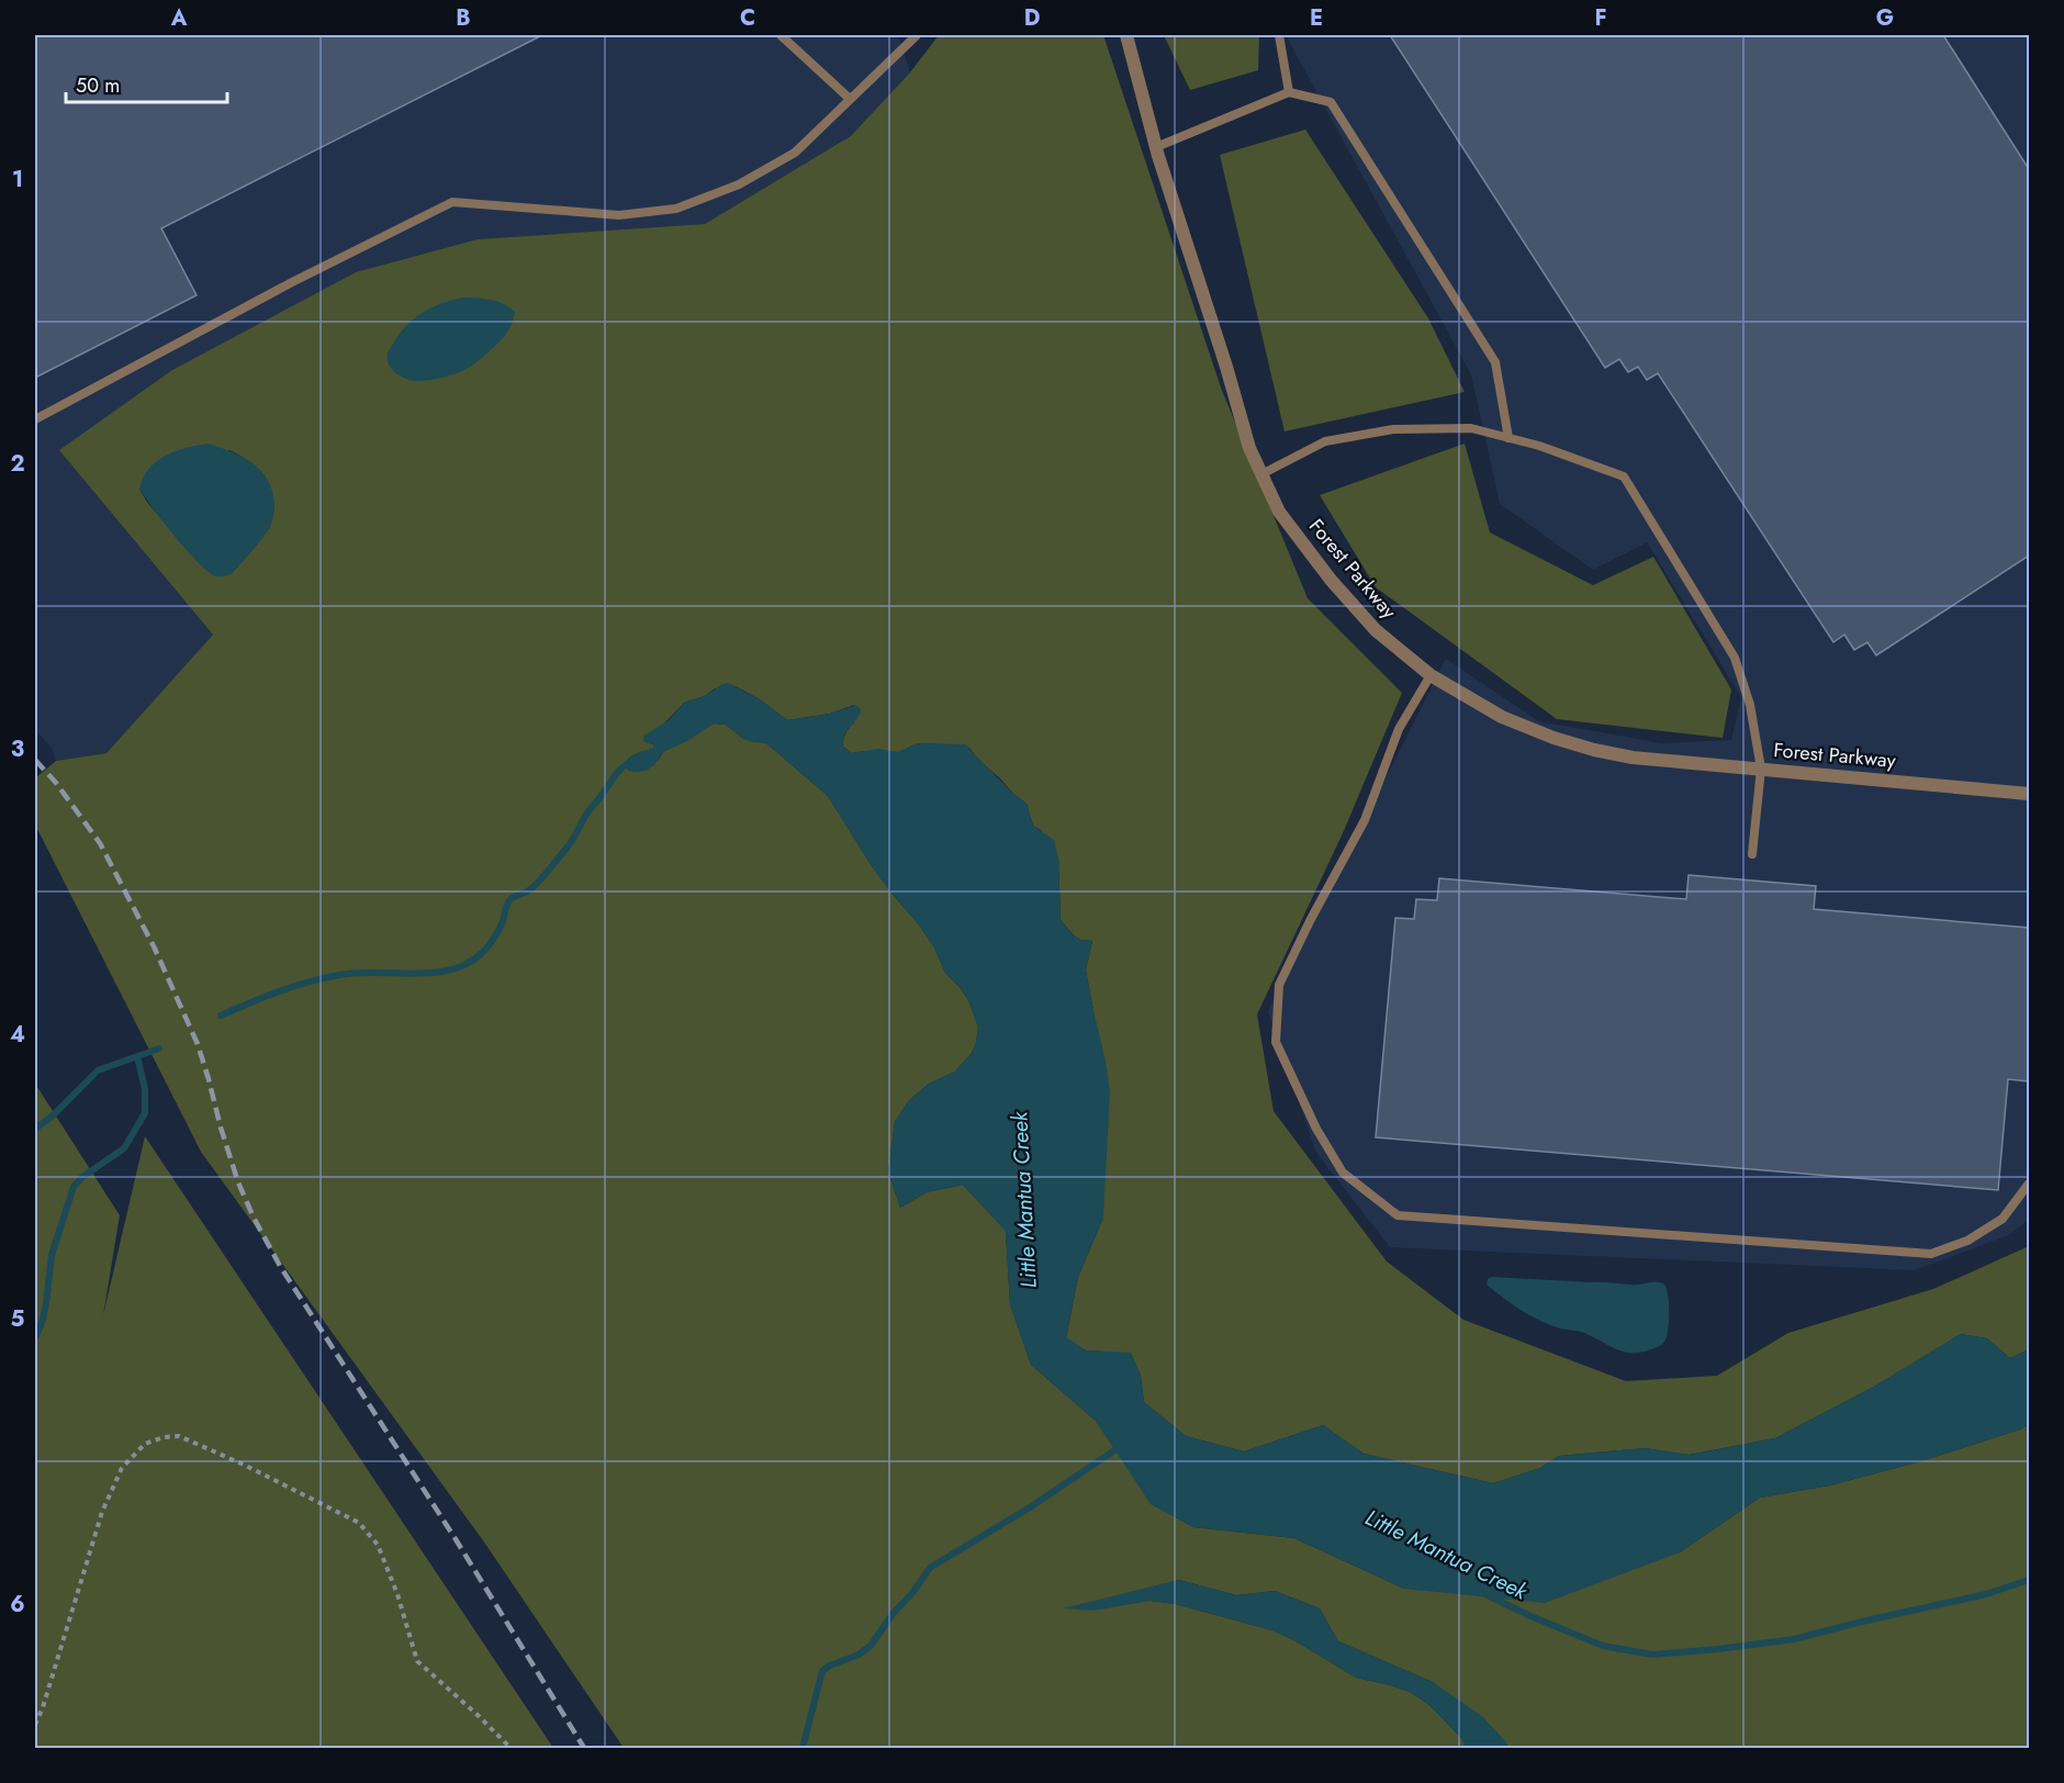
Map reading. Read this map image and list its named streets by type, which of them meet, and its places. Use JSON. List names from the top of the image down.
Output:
{
  "streets": {
    "street": ["Forest Parkway"]
  },
  "water": ["Little Mantua Creek"],
  "scale_bar": "50 m",
  "grid": {
    "columns": [
      "A",
      "B",
      "C",
      "D",
      "E",
      "F",
      "G"
    ],
    "rows": [
      "1",
      "2",
      "3",
      "4",
      "5",
      "6"
    ]
  }
}
